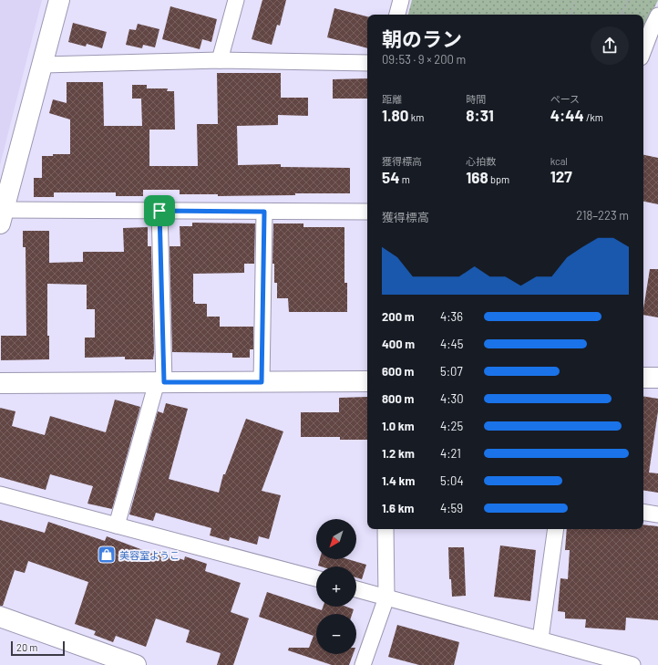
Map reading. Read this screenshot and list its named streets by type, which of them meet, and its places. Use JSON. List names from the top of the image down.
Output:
{
  "places": {
    "shop": ["美容室ようこ"]
  },
  "scale_bar": "20 m",
  "north": "bottom left",
  "page": {
    "heading": ["朝のラン", "09:53 · 9 × 200 m"],
    "stats": [
      ["距離", "1.80 km"],
      ["時間", "8:31"],
      ["ペース", "4:44 /km"],
      ["獲得標高", "54 m"],
      ["心拍数", "168 bpm"],
      ["kcal", "127"]
    ],
    "chart": ["獲得標高", "218–223 m"],
    "list": [
      {
        "name": "200 m",
        "note": "4:36"
      },
      {
        "name": "400 m",
        "note": "4:45"
      },
      {
        "name": "600 m",
        "note": "5:07"
      },
      {
        "name": "800 m",
        "note": "4:30"
      },
      {
        "name": "1.0 km",
        "note": "4:25"
      },
      {
        "name": "1.2 km",
        "note": "4:21"
      },
      {
        "name": "1.4 km",
        "note": "5:04"
      },
      {
        "name": "1.6 km",
        "note": "4:59"
      }
    ],
    "map_buttons": ["+", "−"],
    "scale": "20 m"
  }
}
